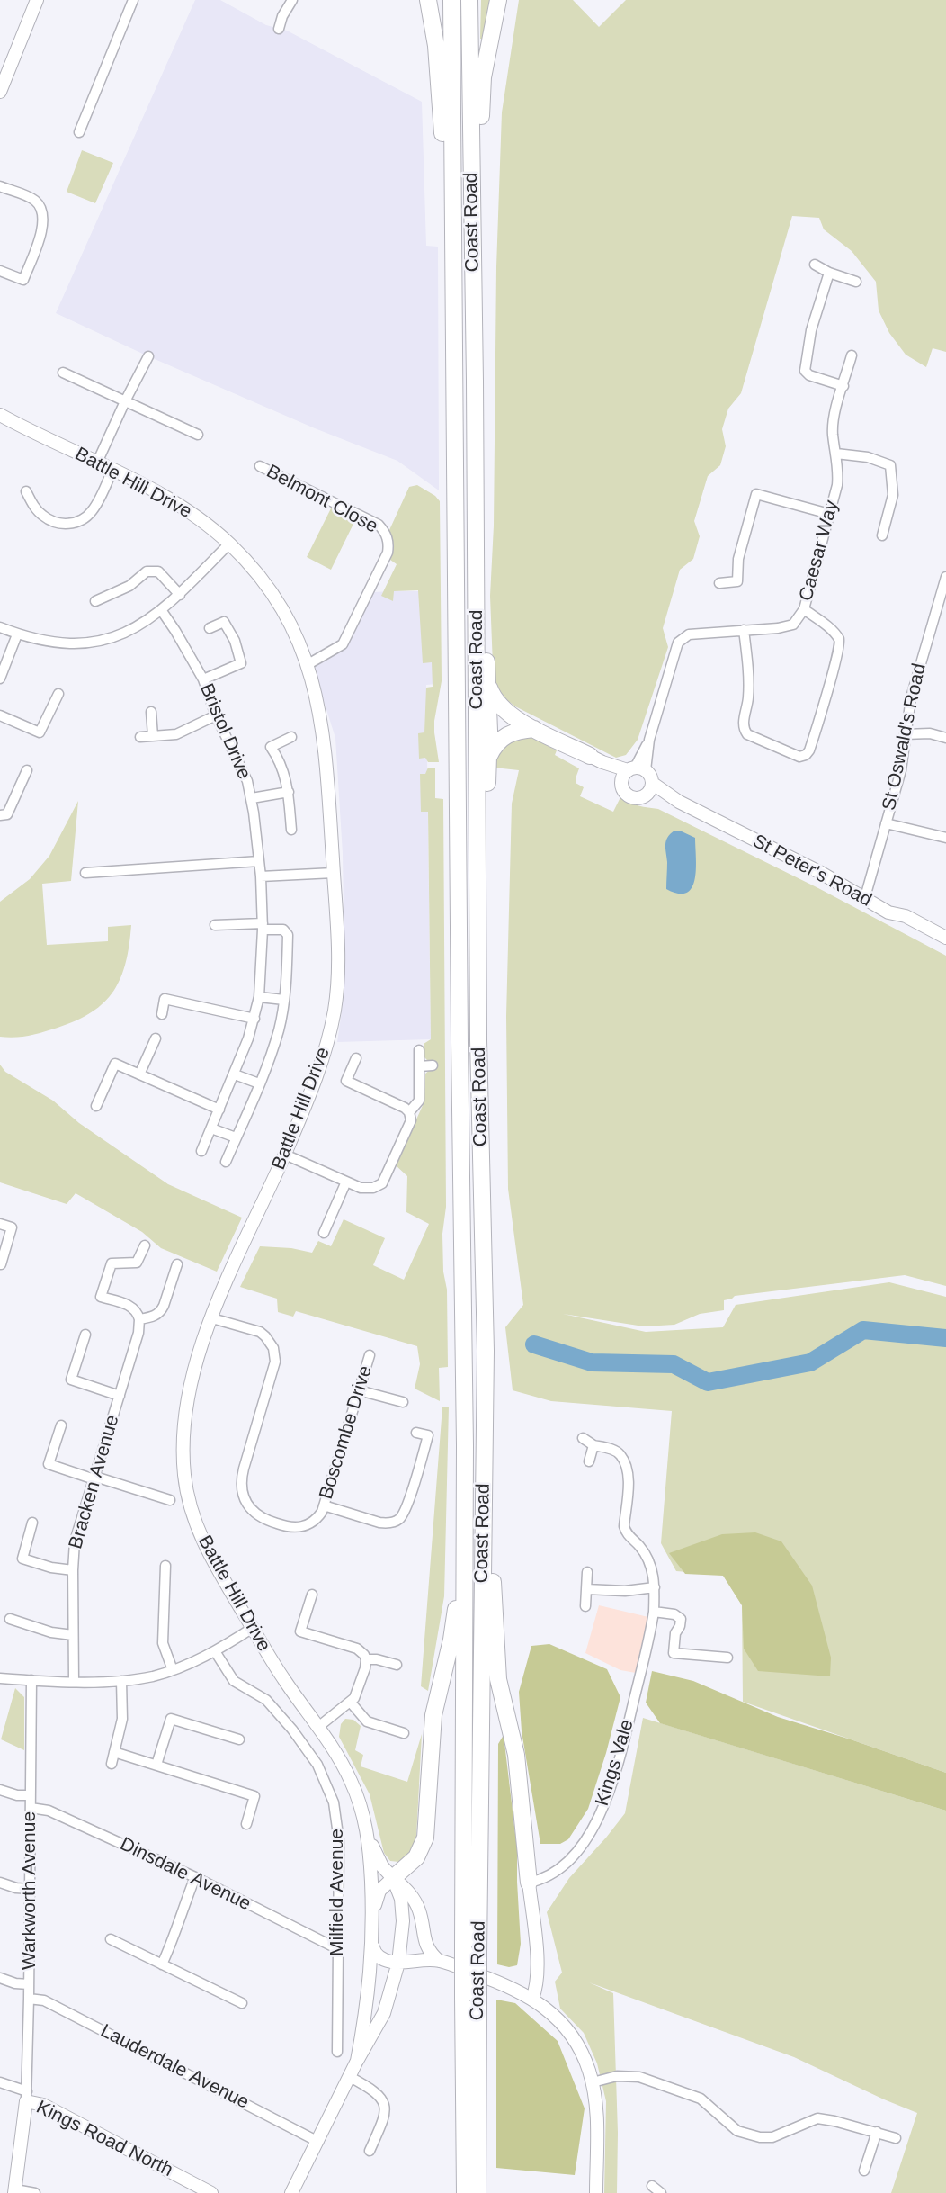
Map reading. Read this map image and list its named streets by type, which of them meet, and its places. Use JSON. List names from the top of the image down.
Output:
{
  "streets": {
    "highway": ["Coast Road"],
    "street": [
      "Battle Hill Drive",
      "Belmont Close",
      "Caesar Way",
      "Bristol Drive",
      "St Oswald's Road",
      "St Peter's Road",
      "Boscombe Drive",
      "Bracken Avenue",
      "Kings Vale",
      "Dinsdale Avenue",
      "Warkworth Avenue",
      "Milfield Avenue",
      "Lauderdale Avenue",
      "Kings Road North"
    ]
  },
  "crossings": [
    ["Battle Hill Drive", "Belmont Close"],
    ["Battle Hill Drive", "Boscombe Drive"],
    ["Battle Hill Drive", "Lauderdale Avenue"],
    ["Caesar Way", "St Peter's Road"],
    ["St Oswald's Road", "St Peter's Road"],
    ["Dinsdale Avenue", "Warkworth Avenue"],
    ["Dinsdale Avenue", "Milfield Avenue"],
    ["Warkworth Avenue", "Lauderdale Avenue"],
    ["Warkworth Avenue", "Kings Road North"]
  ]
}
